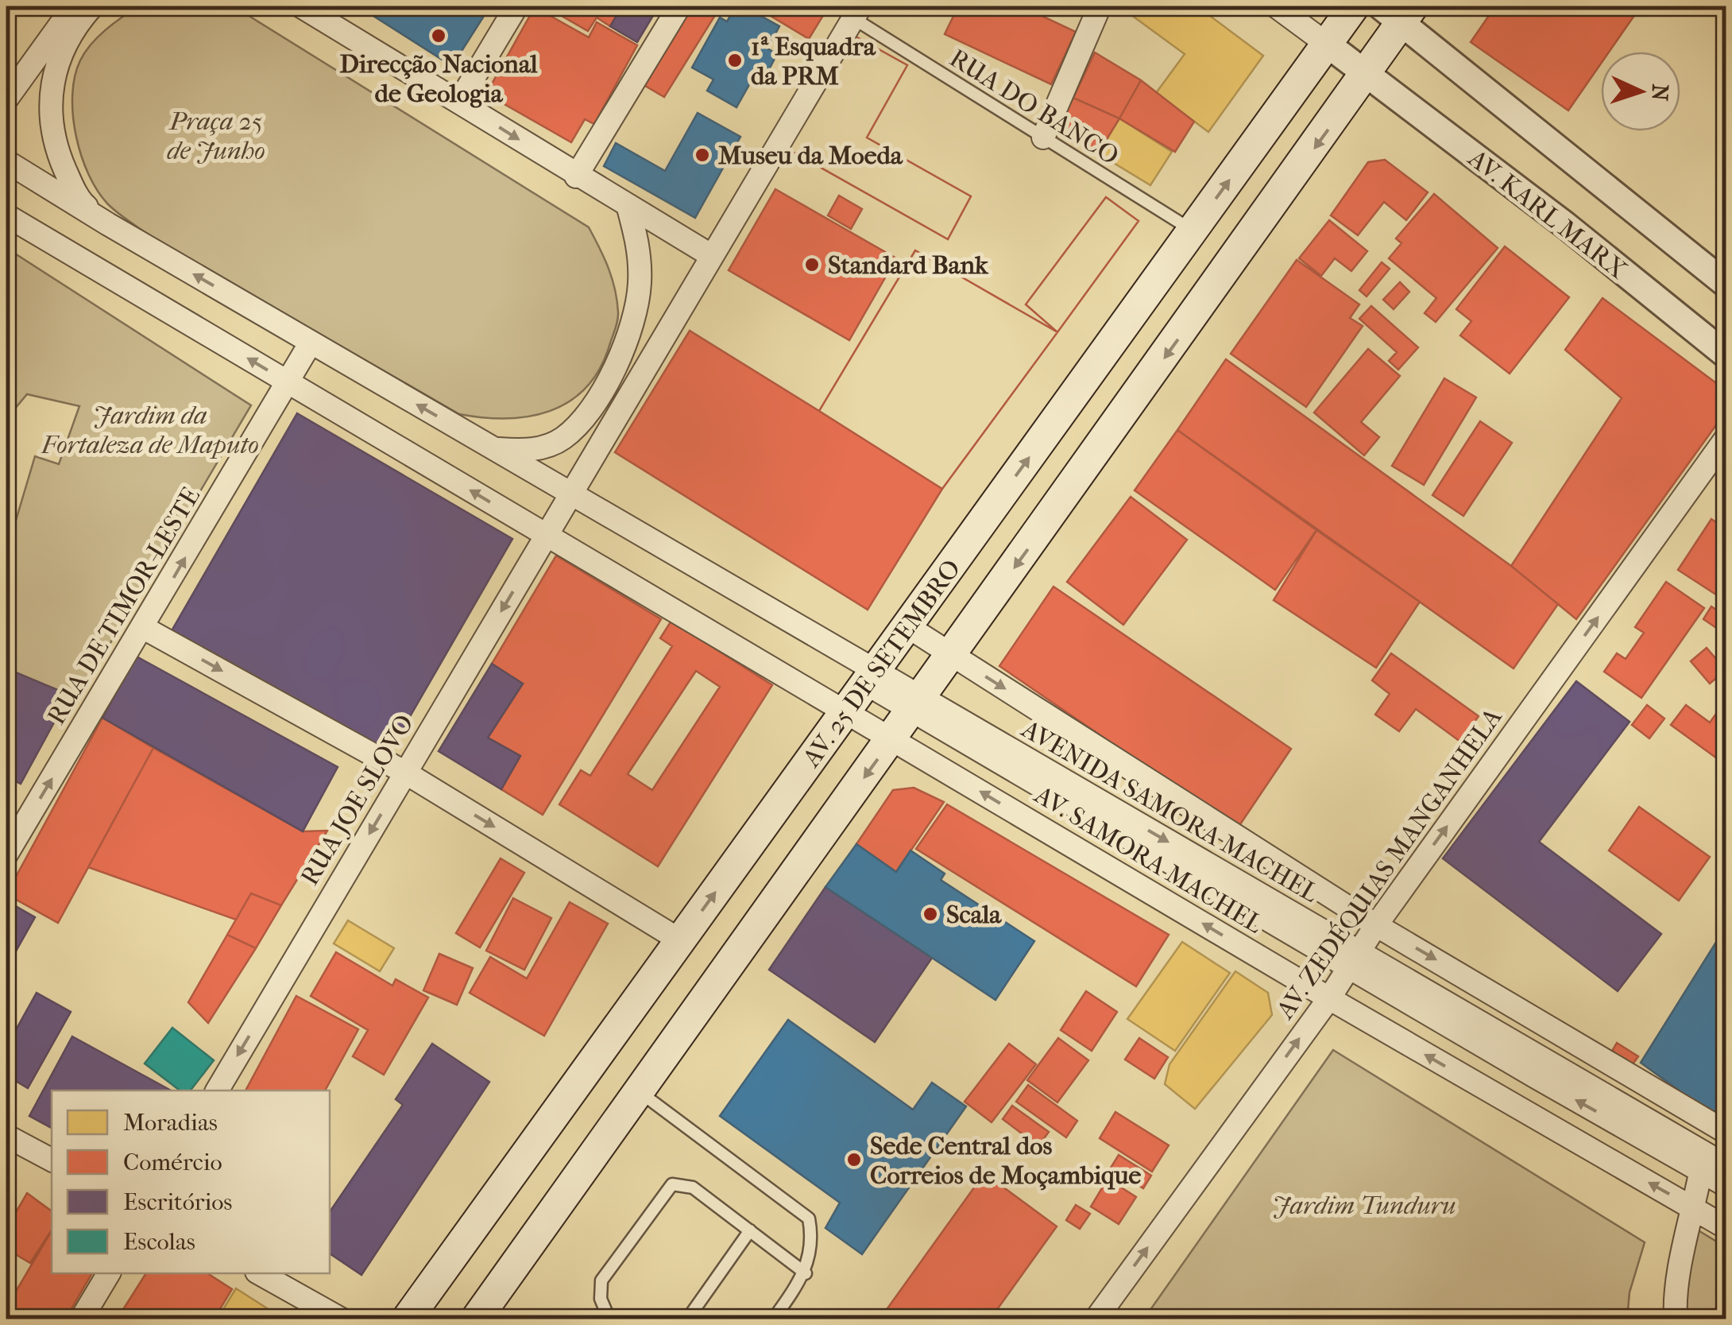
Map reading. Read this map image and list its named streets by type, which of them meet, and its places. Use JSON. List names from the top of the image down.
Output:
{
  "streets": {
    "main road": ["AV. 25 DE SETEMBRO"],
    "street": [
      "AV. KARL MARX",
      "RUA DE TIMOR-LESTE",
      "RUA JOE SLOVO",
      "AVENIDA SAMORA MACHEL",
      "AV. SAMORA MACHEL",
      "AV. ZEDÉQUIAS MANGANHELA"
    ],
    "lane": ["RUA DO BANCO"]
  },
  "crossings": [
    ["RUA DO BANCO", "AV. 25 DE SETEMBRO"],
    ["AV. KARL MARX", "AV. 25 DE SETEMBRO"],
    ["RUA DE TIMOR-LESTE", "AV. SAMORA MACHEL"],
    ["AV. 25 DE SETEMBRO", "AVENIDA SAMORA MACHEL"],
    ["AV. 25 DE SETEMBRO", "AV. SAMORA MACHEL"],
    ["RUA JOE SLOVO", "AV. SAMORA MACHEL"],
    ["AVENIDA SAMORA MACHEL", "AV. ZEDÉQUIAS MANGANHELA"],
    ["AV. SAMORA MACHEL", "AV. ZEDÉQUIAS MANGANHELA"]
  ],
  "one_way": ["RUA DE TIMOR-LESTE", "RUA JOE SLOVO", "AV. ZEDÉQUIAS MANGANHELA"],
  "parks": ["Praça 25 de Junho", "Jardim da Fortaleza de Maputo", "Jardim Tunduru"],
  "places": [
    "Direcção Nacional de Geologia",
    "1ª Esquadra da PRM",
    "Museu da Moeda",
    "Standard Bank",
    "Scala",
    "Sede Central dos Correios de Moçambique"
  ],
  "legend": [
    "Moradias",
    "Comércio",
    "Escritórios",
    "Escolas"
  ],
  "north": "right"
}
